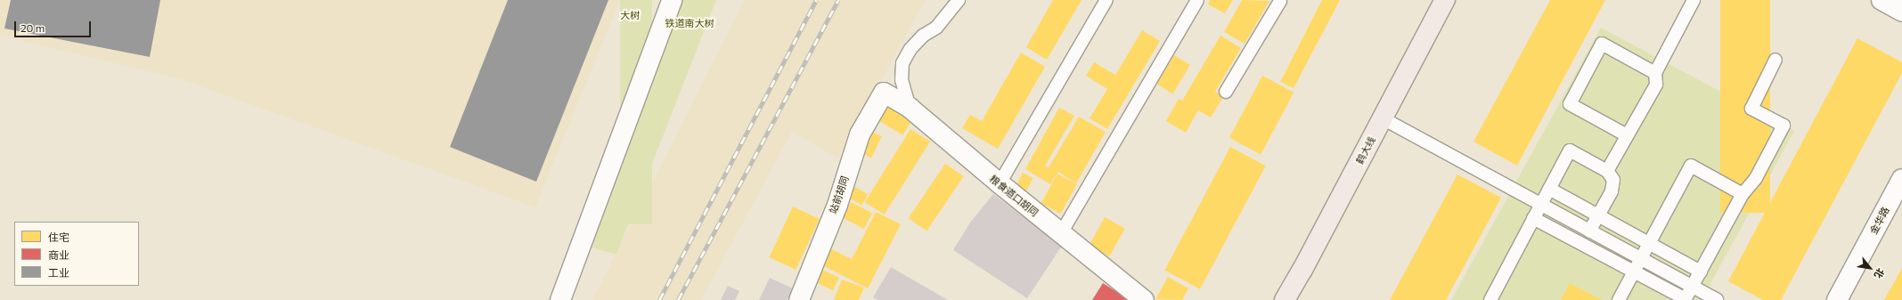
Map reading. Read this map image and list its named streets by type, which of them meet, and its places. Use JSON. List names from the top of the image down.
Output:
{
  "streets": {
    "highway": ["鹤大线"],
    "street": ["站前胡同", "粮食道口胡同", "金华路"]
  },
  "crossings": [
    ["站前胡同", "粮食道口胡同"]
  ],
  "parks": ["大树", "铁道南大树"],
  "legend": ["住宅", "商业", "工业"],
  "scale_bar": "20 m",
  "north": "bottom right"
}
